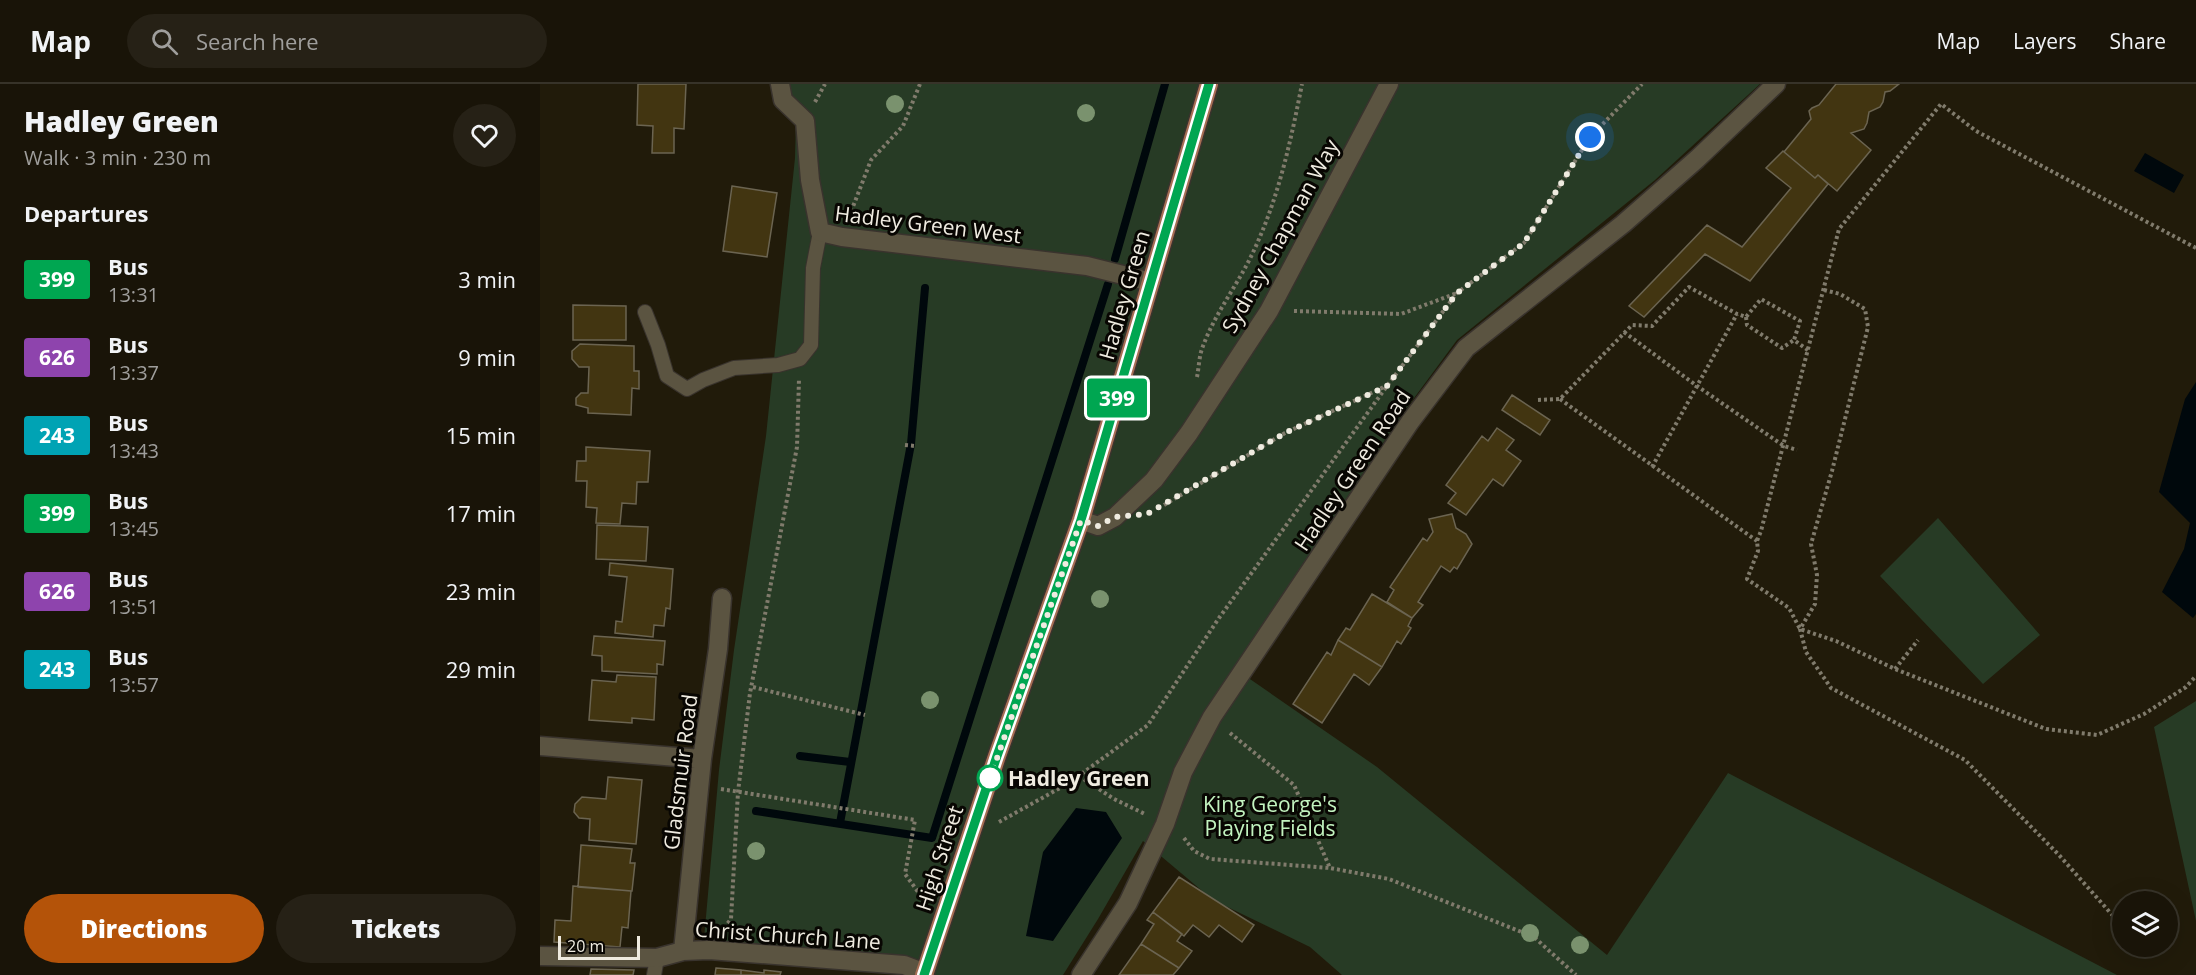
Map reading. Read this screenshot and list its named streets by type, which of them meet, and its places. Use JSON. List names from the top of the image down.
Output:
{
  "streets": {
    "main road": ["Hadley Green", "High Street"],
    "street": [
      "Hadley Green West",
      "Sydney Chapman Way",
      "Hadley Green Road",
      "Gladsmuir Road",
      "Christ Church Lane"
    ]
  },
  "crossings": [
    ["Hadley Green West", "Hadley Green"],
    ["Sydney Chapman Way", "Hadley Green"],
    ["Hadley Green", "High Street"],
    ["Gladsmuir Road", "Christ Church Lane"],
    ["High Street", "Christ Church Lane"]
  ],
  "parks": ["King George's Playing Fields"],
  "places": ["Hadley Green"],
  "lines": ["bus line 399"],
  "scale_bar": "20 m",
  "page": {
    "header": "Map",
    "search": "Search here",
    "nav": ["Map", "Layers", "Share"],
    "heading": [
      ["Hadley Green", "Walk · 3 min · 230 m"],
      "Departures"
    ],
    "on_map": "399",
    "list": [
      {
        "mark": "399",
        "name": "Bus",
        "note": "13:31",
        "value": "3 min"
      },
      {
        "mark": "626",
        "name": "Bus",
        "note": "13:37",
        "value": "9 min"
      },
      {
        "mark": "243",
        "name": "Bus",
        "note": "13:43",
        "value": "15 min"
      },
      {
        "mark": "399",
        "name": "Bus",
        "note": "13:45",
        "value": "17 min"
      },
      {
        "mark": "626",
        "name": "Bus",
        "note": "13:51",
        "value": "23 min"
      },
      {
        "mark": "243",
        "name": "Bus",
        "note": "13:57",
        "value": "29 min"
      }
    ],
    "buttons": ["Directions", "Tickets"],
    "scale": "20 m"
  }
}
